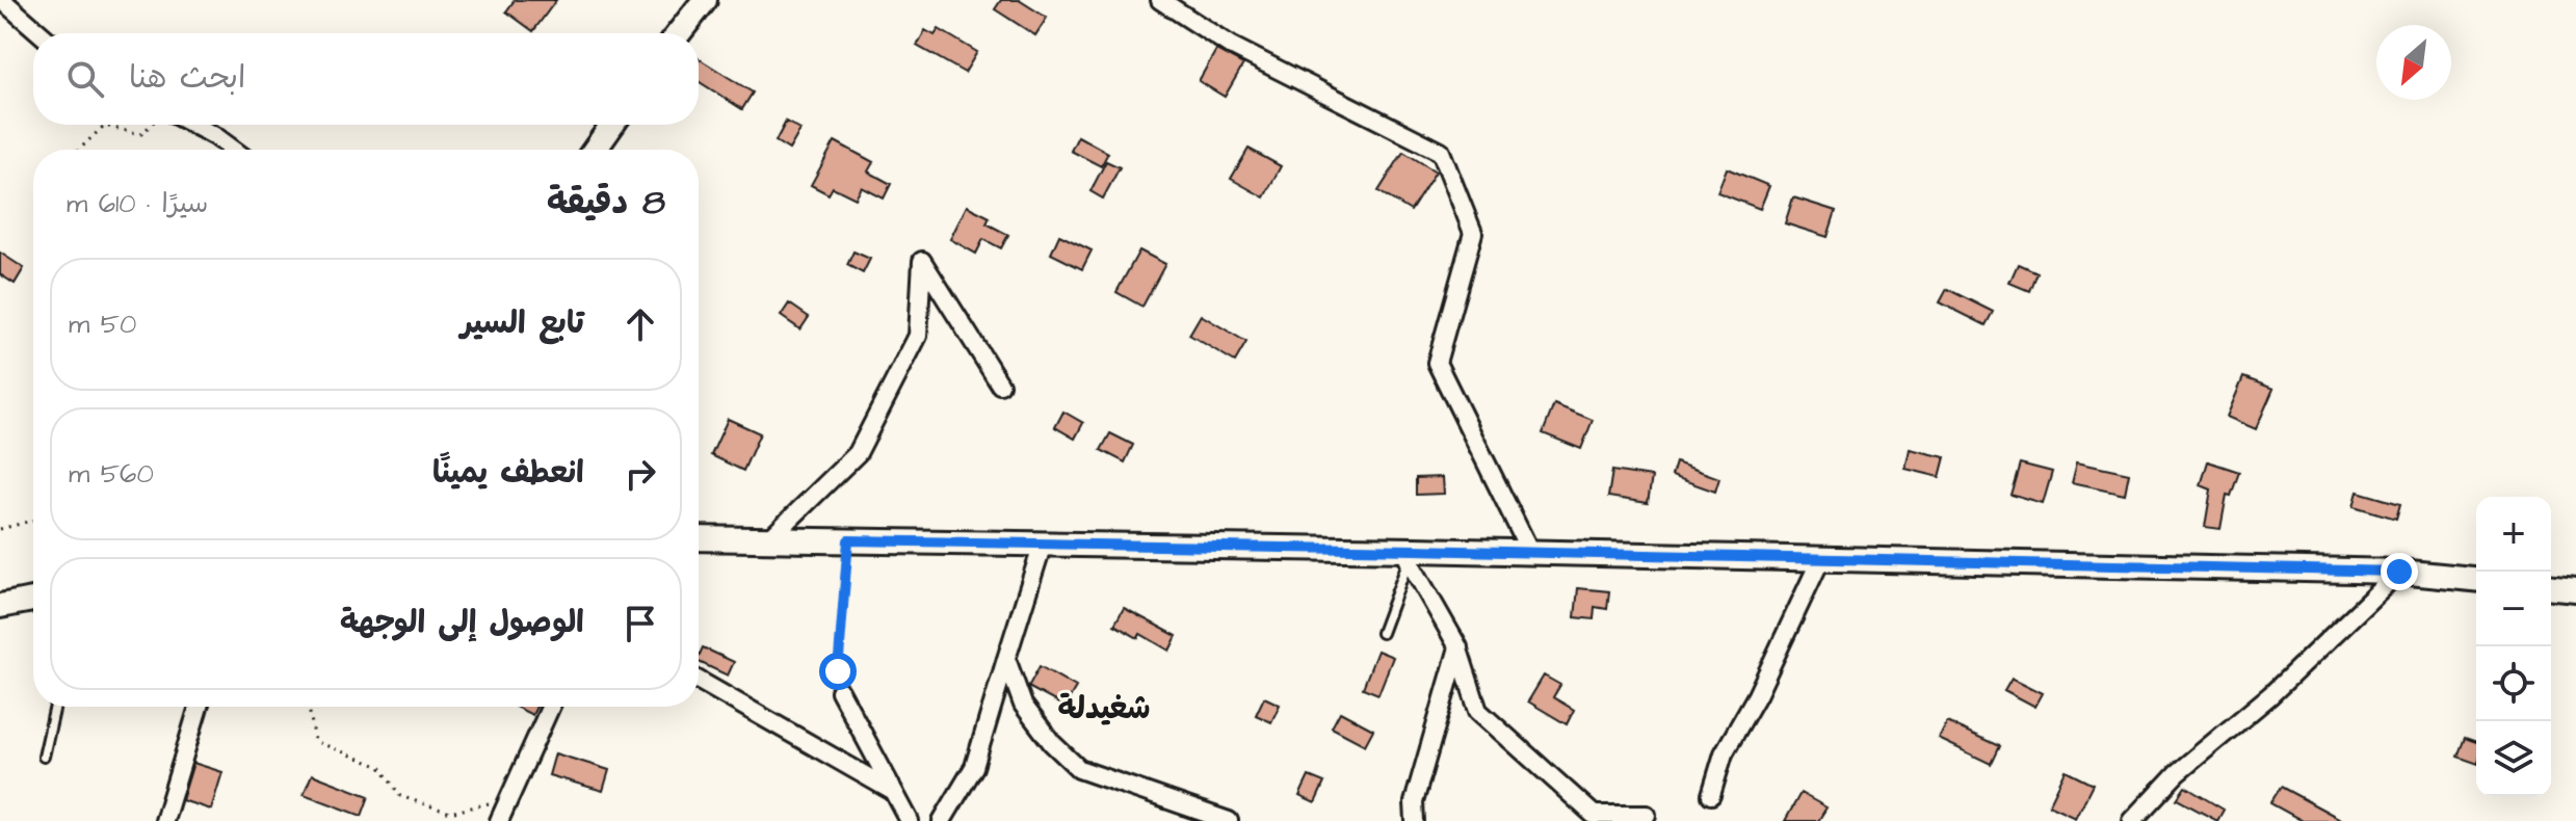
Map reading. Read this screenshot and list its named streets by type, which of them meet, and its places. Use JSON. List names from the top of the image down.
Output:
{
  "districts": ["شغيدلة"],
  "north": "bottom left",
  "page": {
    "search": "ابحث هنا",
    "heading": ["8 دقيقة", "سيرًا · 610 m"],
    "list": [
      ["تابع السير", "50 m"],
      ["انعطف يمينًا", "560 m"],
      "الوصول إلى الوجهة"
    ],
    "map_buttons": ["+", "−"]
  }
}
